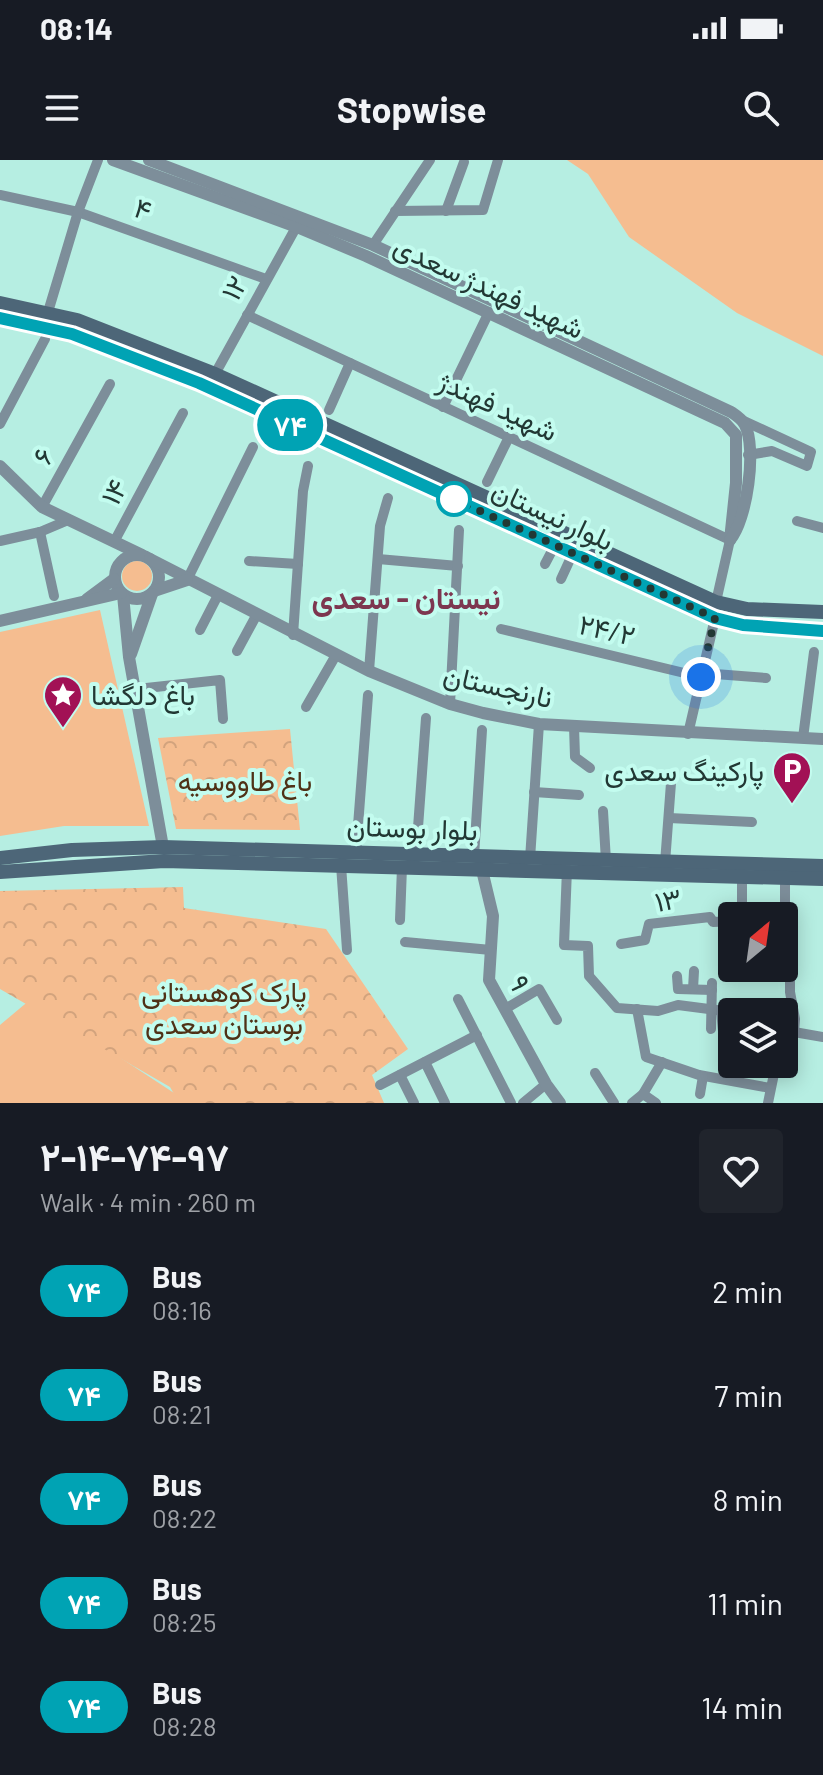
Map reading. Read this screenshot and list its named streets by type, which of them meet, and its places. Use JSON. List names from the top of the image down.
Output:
{
  "streets": {
    "main road": ["بلوار نیستان", "بلوار بوستان"],
    "street": [
      "۴",
      "شهید فهندژ سعدی",
      "۱۲",
      "شهید فهندژ",
      "۶",
      "۱۴",
      "۲۴/۲",
      "نارنجستان",
      "۱۳",
      "۹"
    ]
  },
  "crossings": [
    ["۴", "۱۲"],
    ["شهید فهندژ سعدی", "۱۲"],
    ["شهید فهندژ سعدی", "شهید فهندژ"],
    ["شهید فهندژ سعدی", "بلوار نیستان"],
    ["۱۲", "شهید فهندژ"],
    ["۱۲", "بلوار نیستان"],
    ["۶", "نارنجستان"],
    ["۱۴", "نارنجستان"],
    ["بلوار بوستان", "۹"]
  ],
  "districts": ["نیستان - سعدی"],
  "parks": ["باغ طاووسیه", "پارک کوهستانی بوستان سعدی"],
  "places": {
    "place": ["باغ دلگشا"],
    "parking": ["پارکینگ سعدی"]
  },
  "lines": ["bus line ۷۴"],
  "north": "top right",
  "page": {
    "status": "08:14",
    "header": "Stopwise",
    "on_map": "۷۴",
    "heading": ["۲-۱۴-۷۴-۹۷", "Walk · 4 min · 260 m"],
    "list": [
      {
        "mark": "۷۴",
        "name": "Bus",
        "note": "08:16",
        "value": "2 min"
      },
      {
        "mark": "۷۴",
        "name": "Bus",
        "note": "08:21",
        "value": "7 min"
      },
      {
        "mark": "۷۴",
        "name": "Bus",
        "note": "08:22",
        "value": "8 min"
      },
      {
        "mark": "۷۴",
        "name": "Bus",
        "note": "08:25",
        "value": "11 min"
      },
      {
        "mark": "۷۴",
        "name": "Bus",
        "note": "08:28",
        "value": "14 min"
      }
    ]
  }
}
